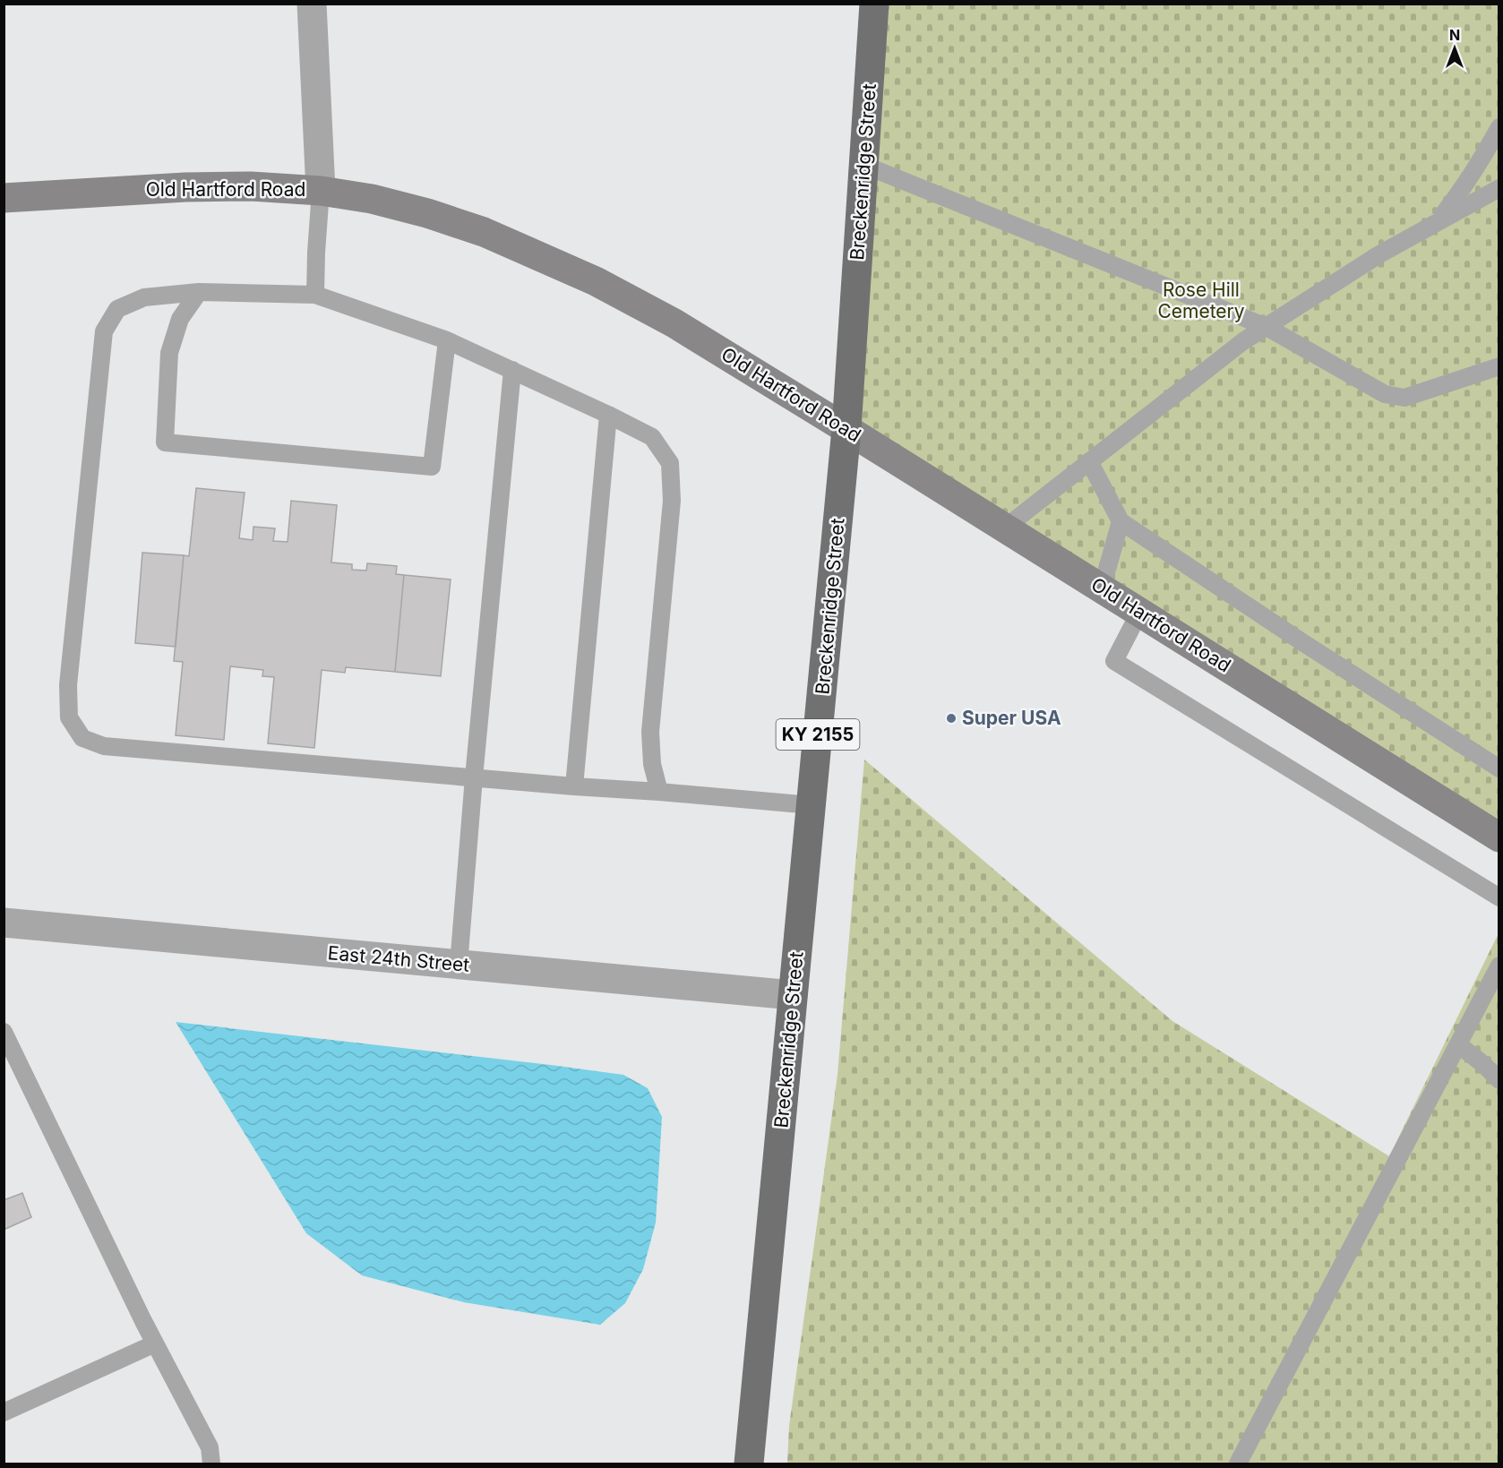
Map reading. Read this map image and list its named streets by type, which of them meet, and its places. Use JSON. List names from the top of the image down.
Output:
{
  "streets": {
    "main road": ["Breckenridge Street", "Old Hartford Road", "KY 2155"],
    "street": ["East 24th Street"]
  },
  "crossings": [
    ["Breckenridge Street", "Old Hartford Road"],
    ["Breckenridge Street", "East 24th Street"]
  ],
  "parks": ["Rose Hill Cemetery"],
  "places": ["Super USA"],
  "north": "top"
}
